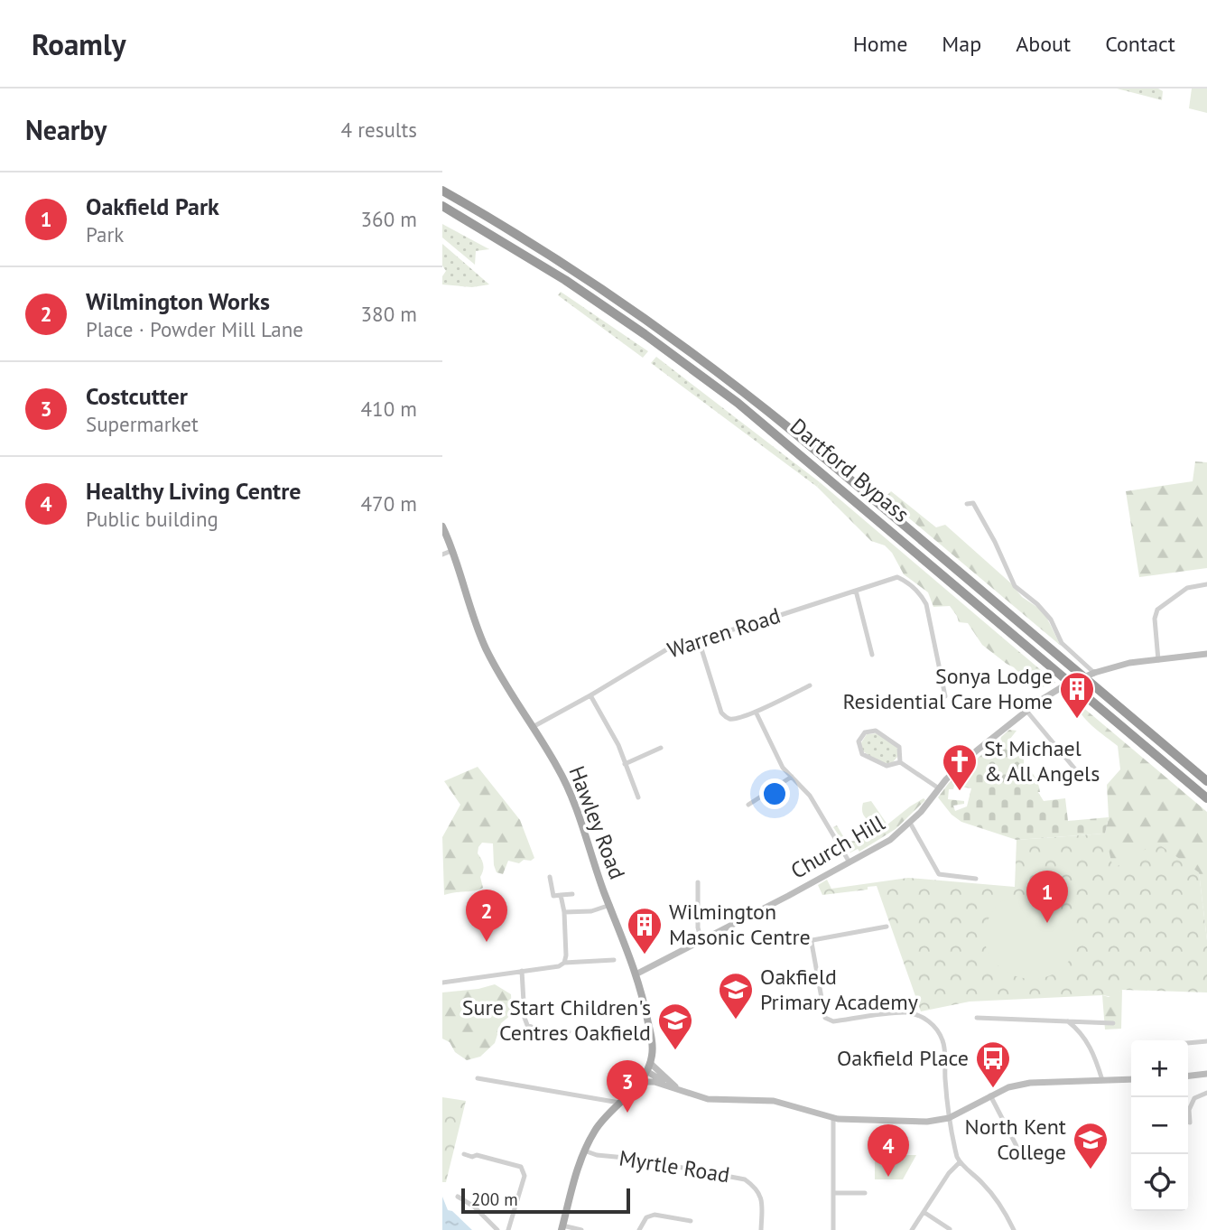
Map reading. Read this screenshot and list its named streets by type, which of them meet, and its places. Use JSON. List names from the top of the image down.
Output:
{
  "streets": {
    "highway": ["Dartford Bypass"],
    "main road": ["Hawley Road", "Church Hill"],
    "street": ["Warren Road", "Myrtle Road"]
  },
  "crossings": [
    ["Warren Road", "Hawley Road"],
    ["Hawley Road", "Church Hill"],
    ["Hawley Road", "Myrtle Road"]
  ],
  "places": {
    "building": ["Sonya Lodge Residential Care Home", "Wilmington Masonic Centre"],
    "church": ["St Michael & All Angels"],
    "school or university": ["Oakfield Primary Academy", "Sure Start Children's Centres Oakfield", "North Kent College"],
    "bus stop": ["Oakfield Place"]
  },
  "scale_bar": "200 m",
  "page": {
    "header": "Roamly",
    "nav": [
      "Home",
      "Map",
      "About",
      "Contact"
    ],
    "heading": ["Nearby", "4 results"],
    "list": [
      {
        "mark": "1",
        "name": "Oakfield Park",
        "note": "Park",
        "value": "360 m"
      },
      {
        "mark": "2",
        "name": "Wilmington Works",
        "note": "Place · Powder Mill Lane",
        "value": "380 m"
      },
      {
        "mark": "3",
        "name": "Costcutter",
        "note": "Supermarket",
        "value": "410 m"
      },
      {
        "mark": "4",
        "name": "Healthy Living Centre",
        "note": "Public building",
        "value": "470 m"
      }
    ],
    "pins": [
      "1",
      "2",
      "3",
      "4"
    ],
    "map_buttons": ["+", "−"],
    "scale": "200 m"
  }
}
